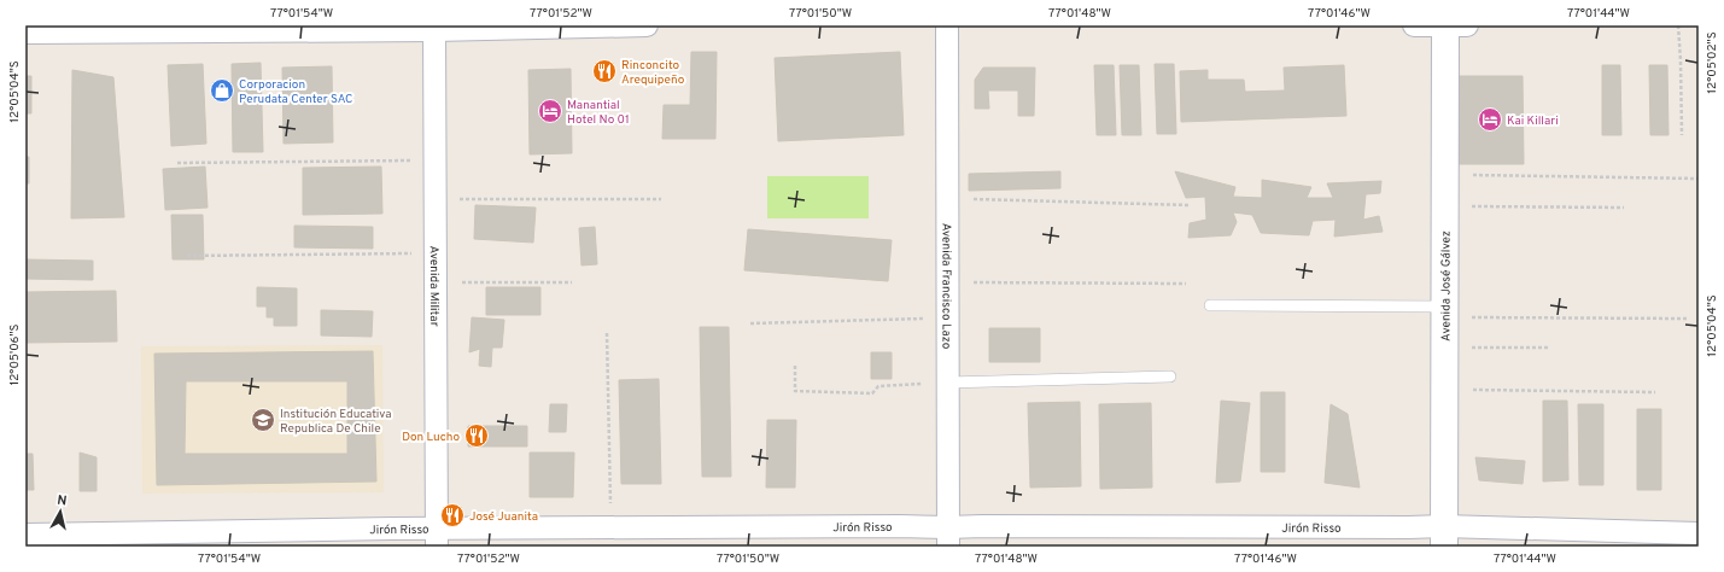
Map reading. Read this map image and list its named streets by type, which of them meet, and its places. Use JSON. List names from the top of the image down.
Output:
{
  "streets": {
    "street": [
      "Avenida Militar",
      "Avenida Francisco Lazo",
      "Avenida José Gálvez",
      "Jirón Risso"
    ]
  },
  "crossings": [
    ["Avenida Militar", "Jirón Risso"],
    ["Avenida Francisco Lazo", "Jirón Risso"],
    ["Avenida José Gálvez", "Jirón Risso"]
  ],
  "places": {
    "restaurant": ["Rinconcito Arequipeño", "Don Lucho", "José Juanita"],
    "shop": ["Corporacion Perudata Center SAC"],
    "hotel": ["Manantial Hotel No 01", "Kai Killari"],
    "school or university": ["Institución Educativa Republica De Chile"]
  },
  "north": "top",
  "coordinates": [
    "77°01'54\"W",
    "77°01'52\"W",
    "77°01'50\"W",
    "77°01'48\"W",
    "77°01'46\"W",
    "77°01'44\"W",
    "12°05'02\"S",
    "12°05'04\"S",
    "12°05'06\"S"
  ]
}
